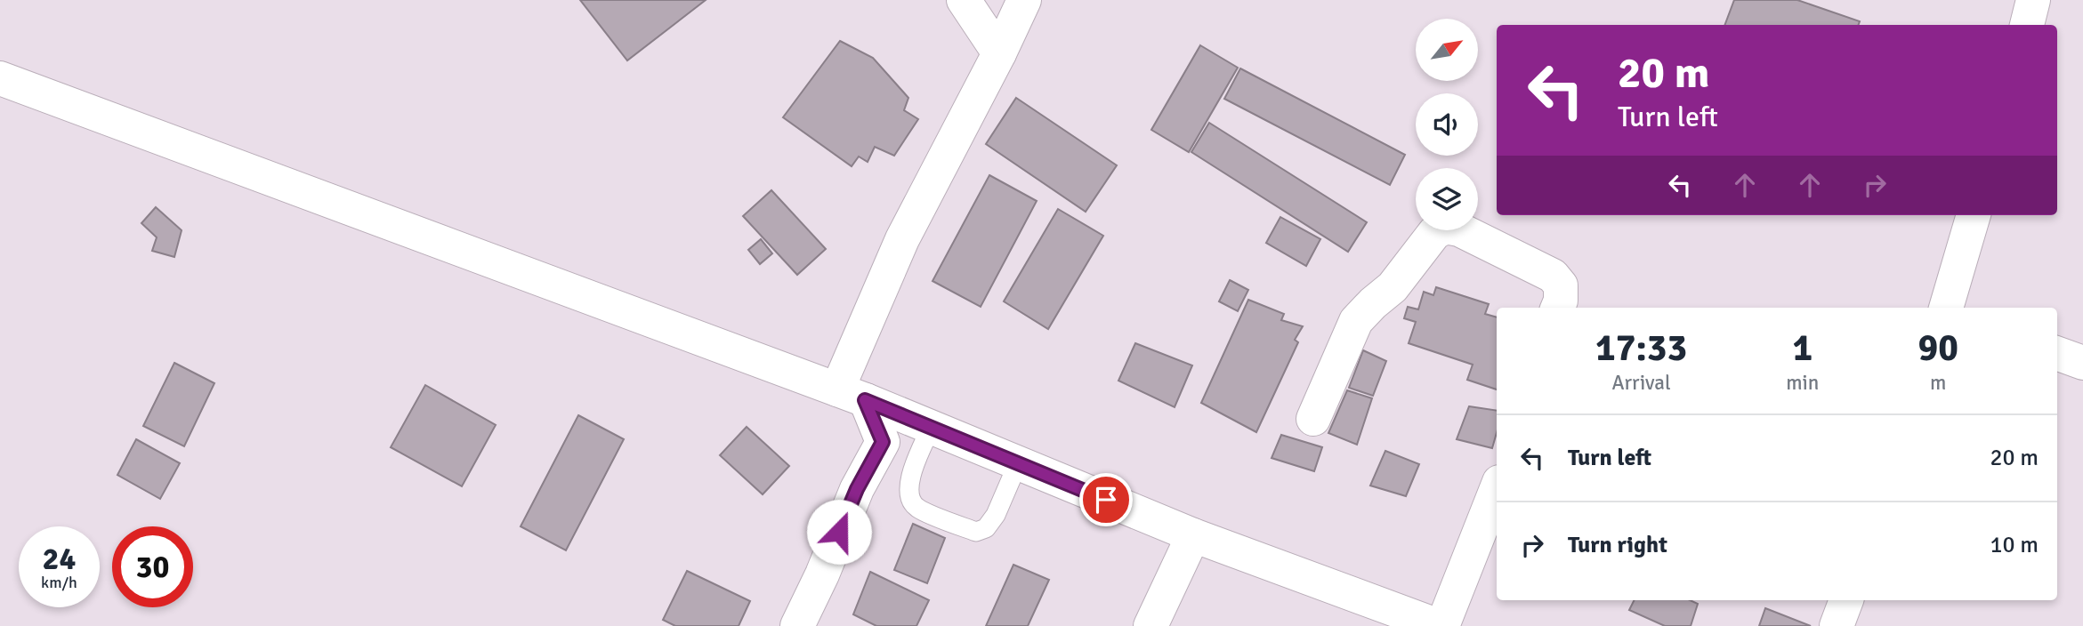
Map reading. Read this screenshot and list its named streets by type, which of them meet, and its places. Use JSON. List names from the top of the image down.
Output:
{
  "north": "top right",
  "page": {
    "turn": ["20 m", "Turn left"],
    "eta": [
      "17:33",
      "Arrival",
      "1",
      "min",
      "90",
      "m"
    ],
    "list": [
      {
        "name": "Turn left",
        "value": "20 m"
      },
      {
        "name": "Turn right",
        "value": "10 m"
      }
    ],
    "speed": "24 km/h",
    "limit": "30"
  }
}
